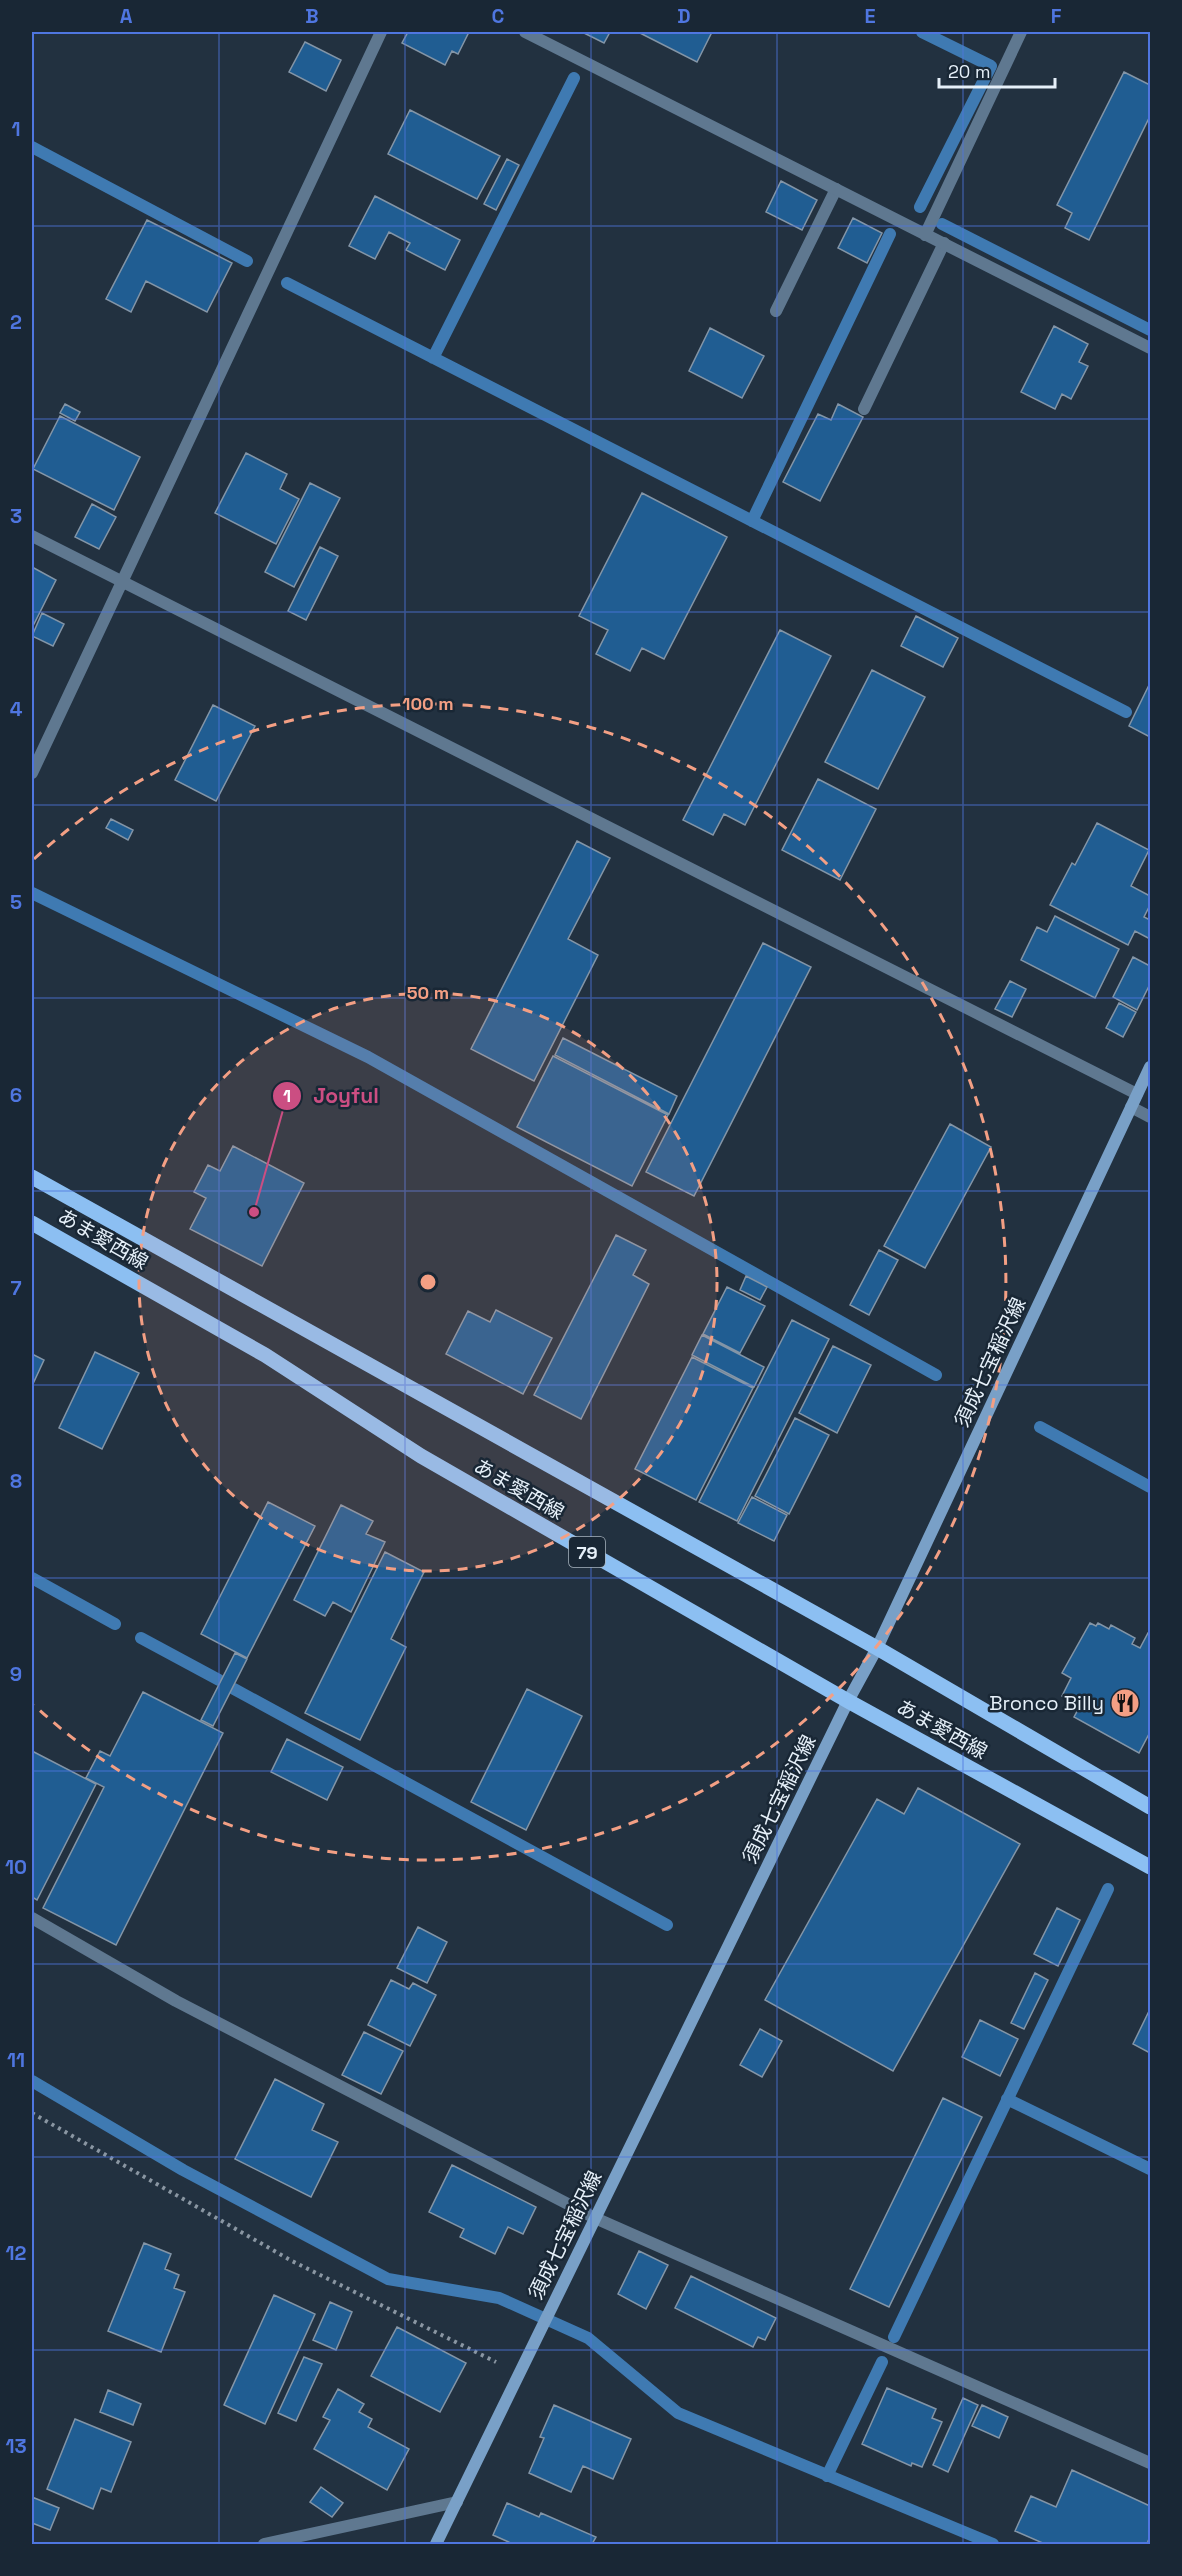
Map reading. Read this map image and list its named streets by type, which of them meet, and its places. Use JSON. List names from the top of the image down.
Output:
{
  "streets": {
    "main road": ["あま愛西線", "須成七宝稲沢線", "79"]
  },
  "crossings": [
    ["あま愛西線", "須成七宝稲沢線"]
  ],
  "places": {
    "other": ["Joyful"],
    "restaurant": ["Bronco Billy"]
  },
  "scale_bar": "20 m",
  "grid": {
    "columns": [
      "A",
      "B",
      "C",
      "D",
      "E",
      "F"
    ],
    "rows": [
      "1",
      "2",
      "3",
      "4",
      "5",
      "6",
      "7",
      "8",
      "9",
      "10",
      "11",
      "12",
      "13"
    ]
  },
  "rings": ["100 m", "50 m"]
}
